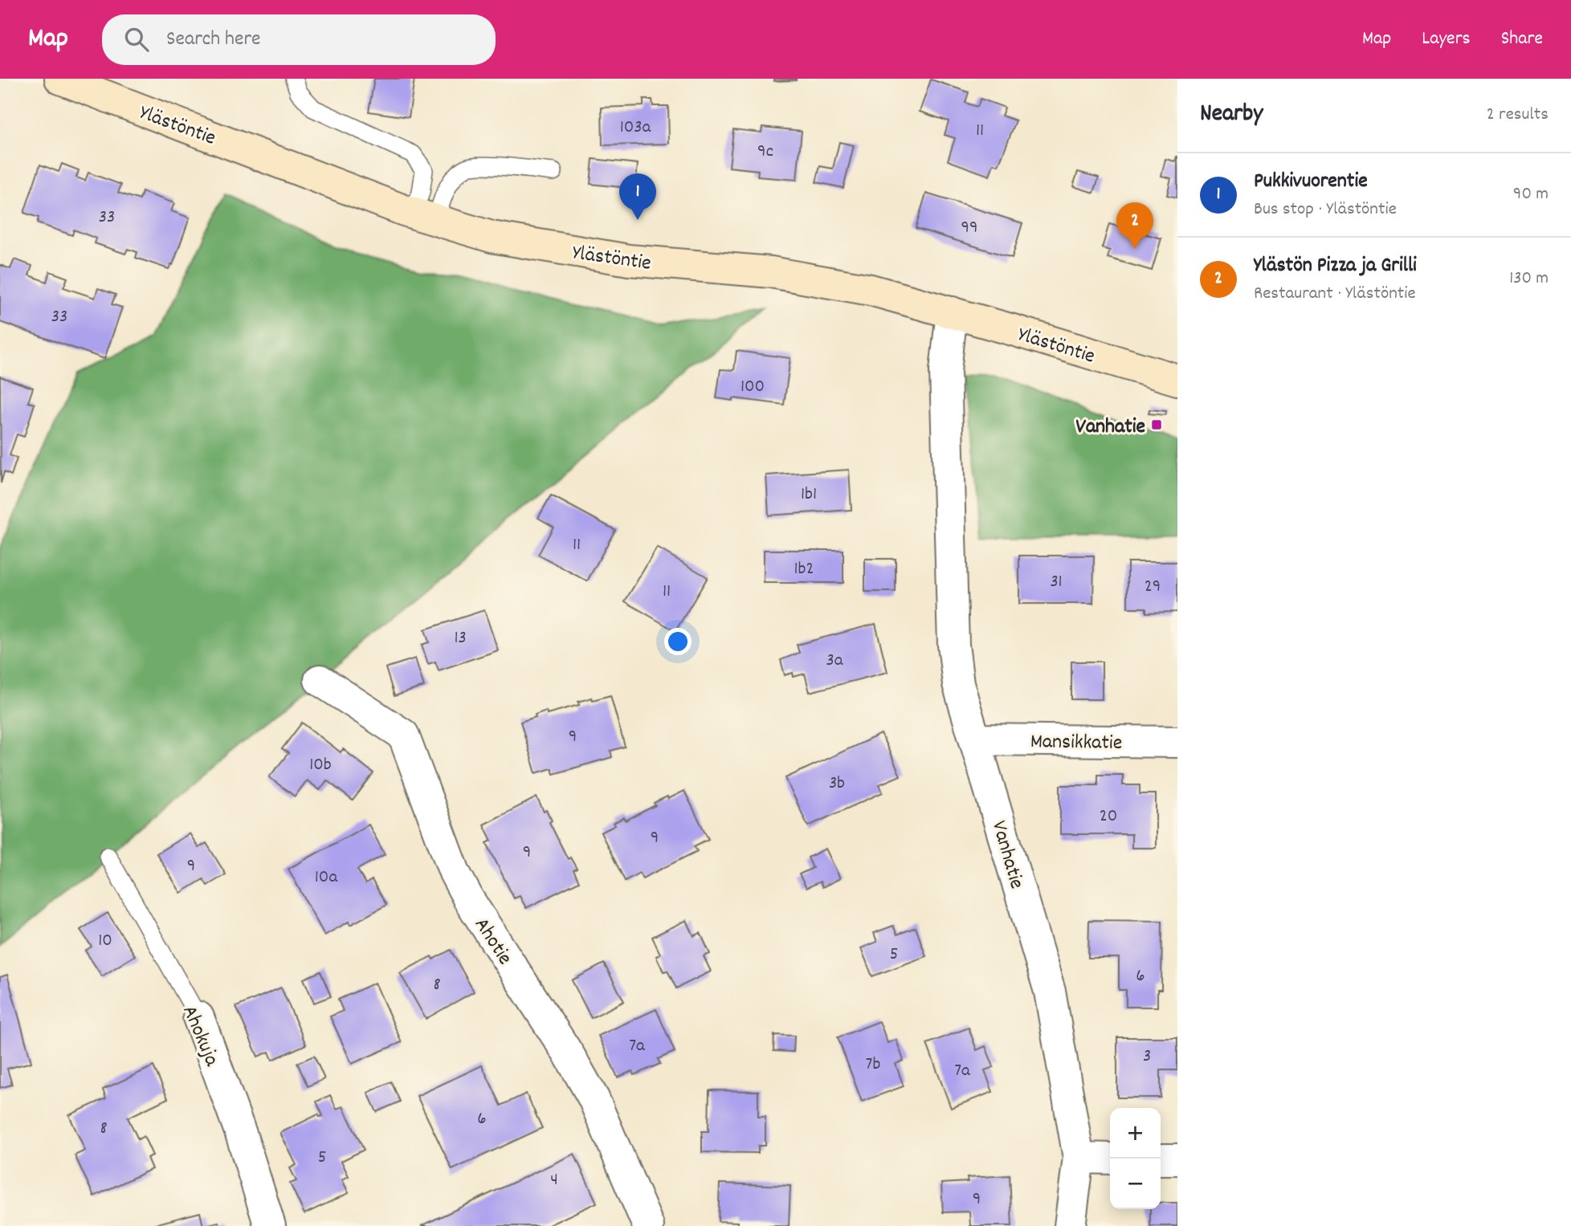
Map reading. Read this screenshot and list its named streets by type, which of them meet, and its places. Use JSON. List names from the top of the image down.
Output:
{
  "streets": {
    "main road": ["Ylästöntie"],
    "street": [
      "Mansikkatie",
      "Vanhatie",
      "Ahotie",
      "Ahokuja"
    ]
  },
  "crossings": [
    ["Ylästöntie", "Vanhatie"],
    ["Mansikkatie", "Vanhatie"]
  ],
  "places": {
    "transit": ["Vanhatie"]
  },
  "house_numbers": [
    "103a",
    "11",
    "9c",
    "33",
    "99",
    "33",
    "100",
    "1b1",
    "11",
    "1b2",
    "31",
    "29",
    "11",
    "13",
    "3a",
    "9",
    "10b",
    "3b",
    "20",
    "9",
    "9",
    "9",
    "10a",
    "10",
    "5",
    "6",
    "8",
    "7a",
    "3",
    "7b",
    "7a",
    "6",
    "8",
    "5",
    "4",
    "9"
  ],
  "page": {
    "header": "Map",
    "search": "Search here",
    "nav": ["Map", "Layers", "Share"],
    "heading": ["Nearby", "2 results"],
    "list": [
      {
        "mark": "1",
        "name": "Pukkivuorentie",
        "note": "Bus stop · Ylästöntie",
        "value": "90 m"
      },
      {
        "mark": "2",
        "name": "Ylästön Pizza ja Grilli",
        "note": "Restaurant · Ylästöntie",
        "value": "130 m"
      }
    ],
    "pins": ["1", "2"],
    "map_buttons": ["+", "−"]
  }
}
